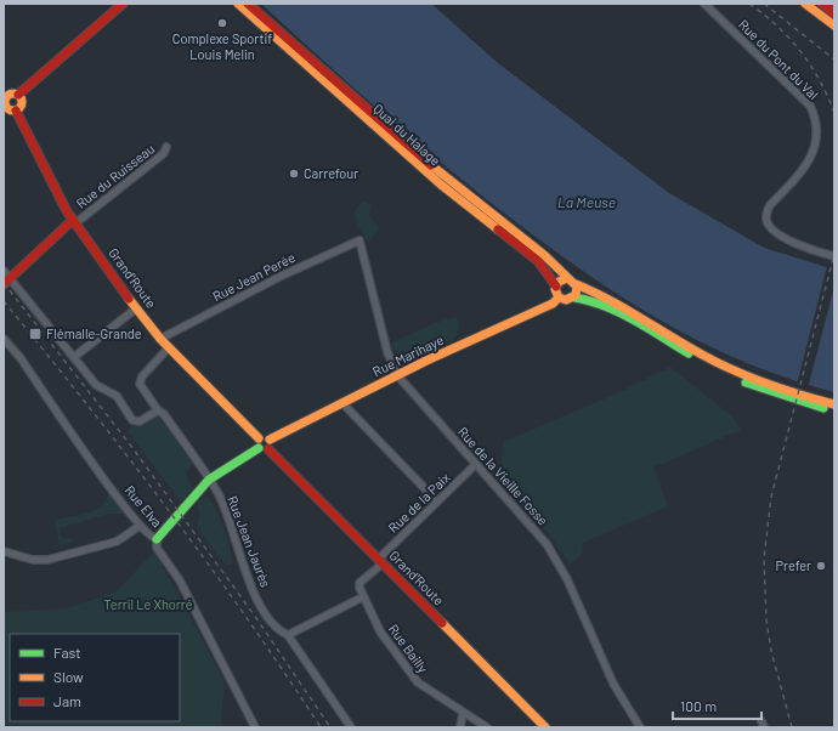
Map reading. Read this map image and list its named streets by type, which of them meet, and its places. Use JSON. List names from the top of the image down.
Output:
{
  "streets": {
    "street": [
      "Rue du Pont du Val",
      "Quai du Halage",
      "Rue du Ruisseau",
      "Rue Jean Perée",
      "Grand'Route",
      "Rue Marihaye",
      "Rue de la Vieille Fosse",
      "Rue de la Paix",
      "Rue Elva",
      "Rue Jean Jaurès",
      "Rue Bailly"
    ]
  },
  "crossings": [
    ["Quai du Halage", "Rue Marihaye"],
    ["Rue du Ruisseau", "Grand'Route"],
    ["Rue Jean Perée", "Grand'Route"],
    ["Rue Jean Perée", "Rue de la Vieille Fosse"],
    ["Grand'Route", "Rue Marihaye"],
    ["Grand'Route", "Rue de la Paix"],
    ["Grand'Route", "Rue Jean Jaurès"],
    ["Rue Marihaye", "Rue de la Vieille Fosse"],
    ["Rue de la Vieille Fosse", "Rue de la Paix"]
  ],
  "water": ["La Meuse"],
  "parks": ["Terril Le Xhorré"],
  "places": {
    "other": ["Complexe Sportif Louis Melin", "Carrefour", "Prefer"],
    "transit": ["Flémalle-Grande"]
  },
  "legend": ["Fast", "Slow", "Jam"],
  "scale_bar": "100 m"
}
